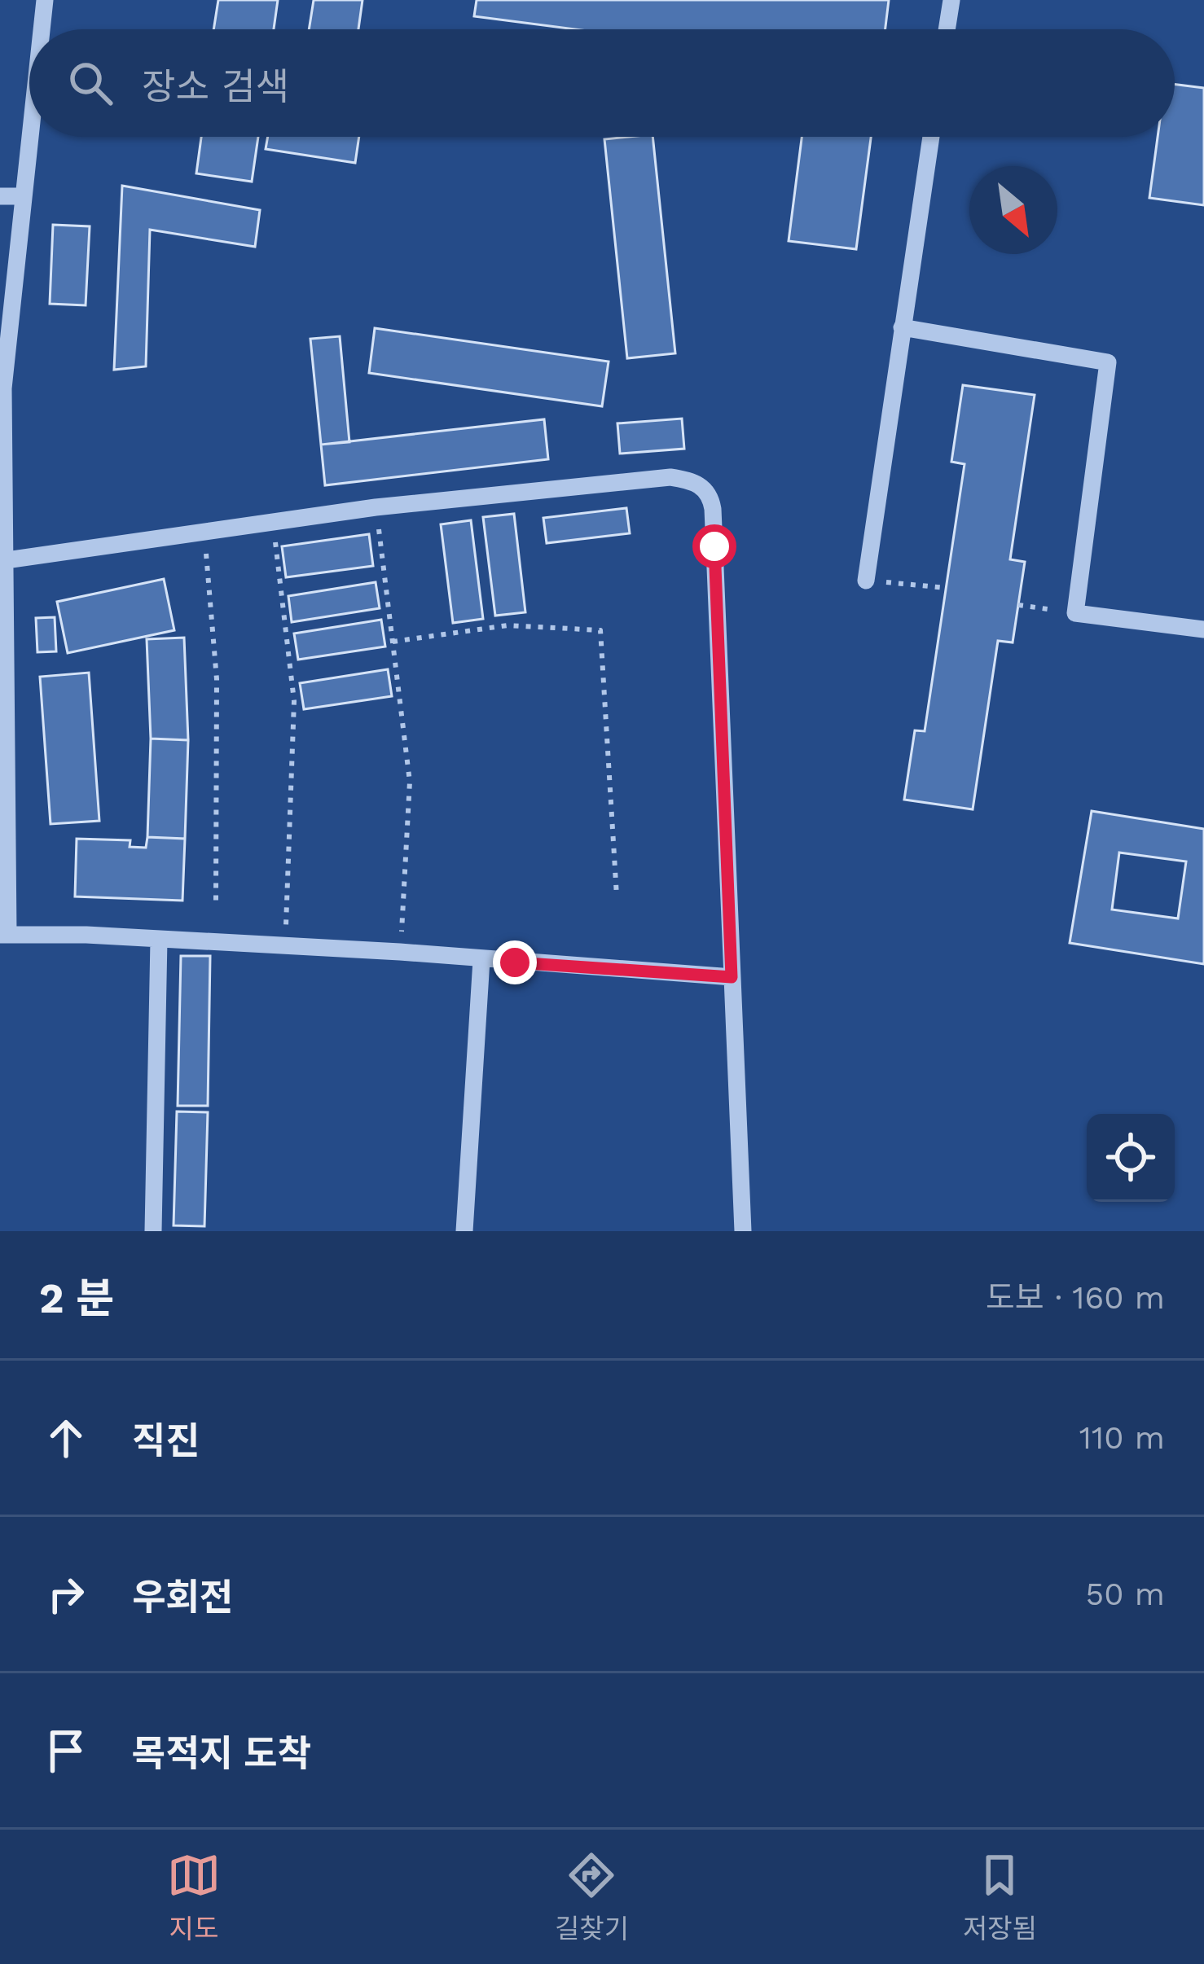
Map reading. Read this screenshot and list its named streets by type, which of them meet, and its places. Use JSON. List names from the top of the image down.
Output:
{
  "north": "bottom right",
  "page": {
    "search": "장소 검색",
    "heading": ["2 분", "도보 · 160 m"],
    "list": [
      ["직진", "110 m"],
      ["우회전", "50 m"],
      "목적지 도착"
    ],
    "nav": ["지도", "길찾기", "저장됨"]
  }
}
